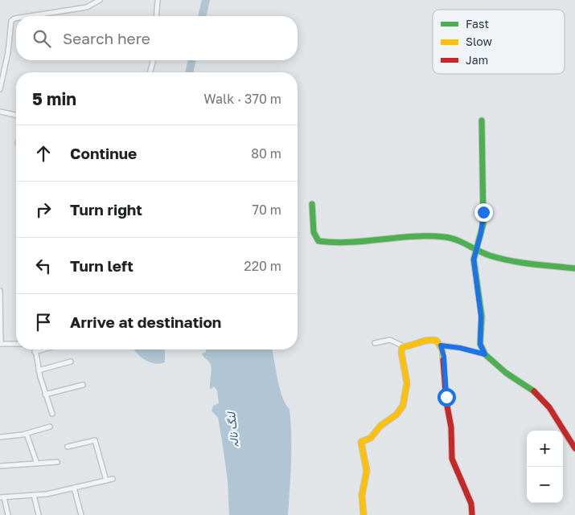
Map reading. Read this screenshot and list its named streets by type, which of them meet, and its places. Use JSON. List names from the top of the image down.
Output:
{
  "water": ["لنگ نالہ"],
  "legend": ["Fast", "Slow", "Jam"],
  "page": {
    "search": "Search here",
    "heading": ["5 min", "Walk · 370 m"],
    "list": [
      ["Continue", "80 m"],
      ["Turn right", "70 m"],
      ["Turn left", "220 m"],
      "Arrive at destination"
    ],
    "map_buttons": ["+", "−"]
  }
}
